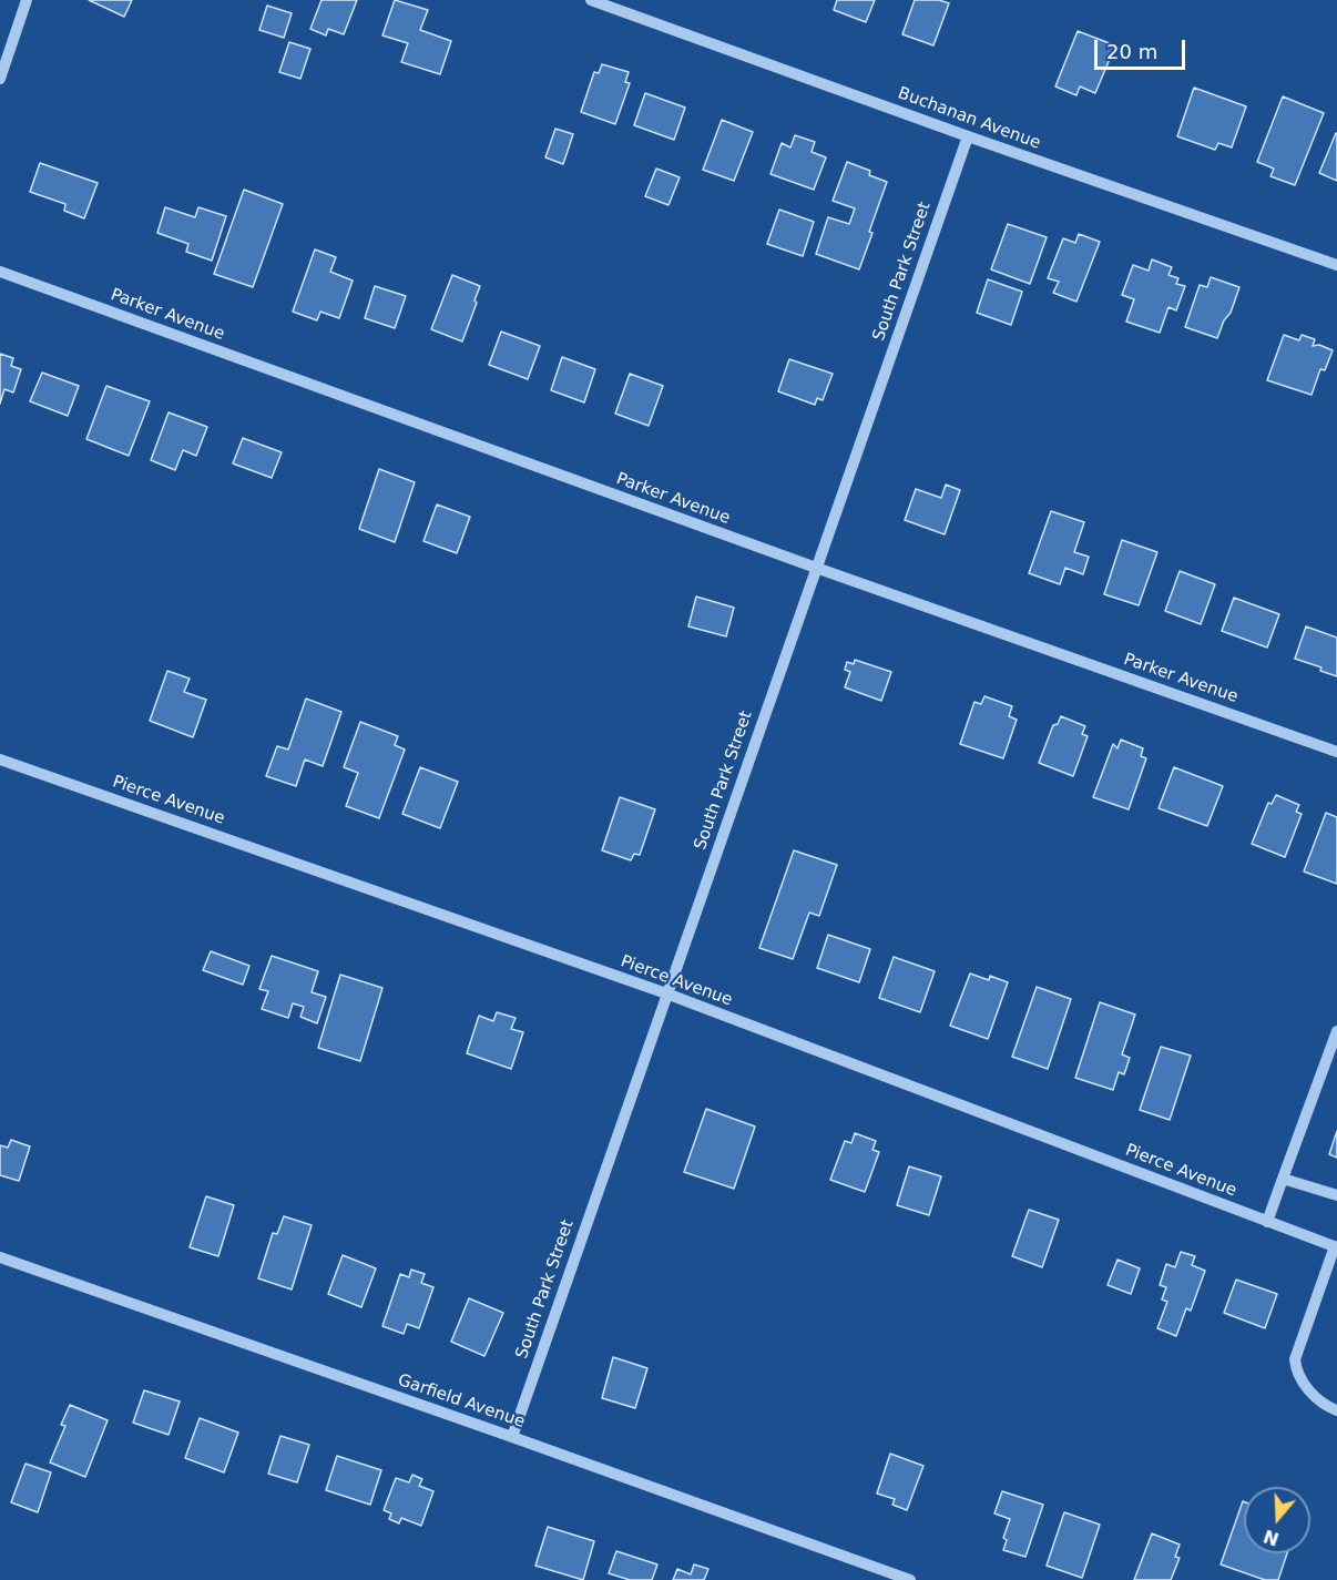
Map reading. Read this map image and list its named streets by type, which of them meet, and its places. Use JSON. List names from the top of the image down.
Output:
{
  "streets": {
    "street": [
      "Buchanan Avenue",
      "South Park Street",
      "Parker Avenue",
      "Pierce Avenue",
      "Garfield Avenue"
    ]
  },
  "crossings": [
    ["Buchanan Avenue", "South Park Street"],
    ["South Park Street", "Parker Avenue"],
    ["South Park Street", "Pierce Avenue"],
    ["South Park Street", "Garfield Avenue"]
  ],
  "scale_bar": "20 m",
  "north": "bottom"
}
